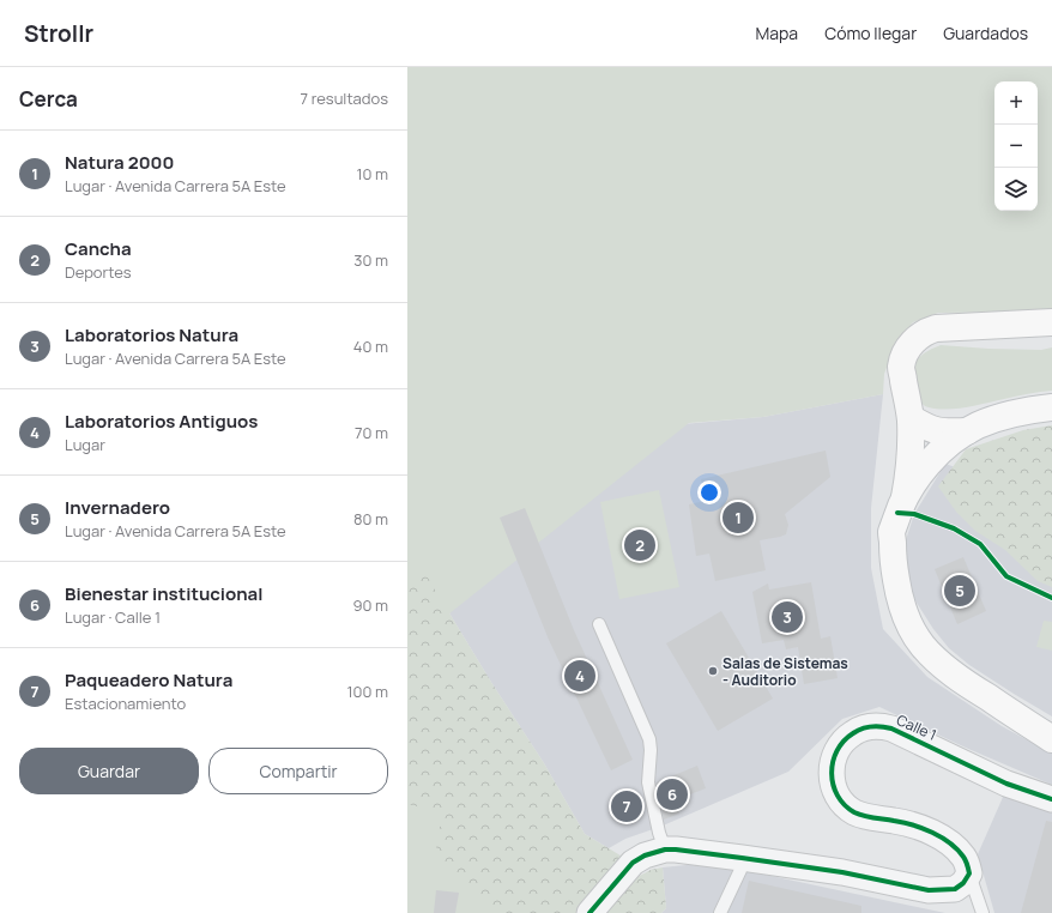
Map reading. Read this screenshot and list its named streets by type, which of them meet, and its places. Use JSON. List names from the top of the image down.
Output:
{
  "streets": {
    "street": ["Calle 1"]
  },
  "places": ["Salas de Sistemas - Auditorio"],
  "page": {
    "header": "Strollr",
    "nav": ["Mapa", "Cómo llegar", "Guardados"],
    "heading": ["Cerca", "7 resultados"],
    "map_buttons": ["+", "−"],
    "list": [
      {
        "mark": "1",
        "name": "Natura 2000",
        "note": "Lugar · Avenida Carrera 5A Este",
        "value": "10 m"
      },
      {
        "mark": "2",
        "name": "Cancha",
        "note": "Deportes",
        "value": "30 m"
      },
      {
        "mark": "3",
        "name": "Laboratorios Natura",
        "note": "Lugar · Avenida Carrera 5A Este",
        "value": "40 m"
      },
      {
        "mark": "4",
        "name": "Laboratorios Antiguos",
        "note": "Lugar",
        "value": "70 m"
      },
      {
        "mark": "5",
        "name": "Invernadero",
        "note": "Lugar · Avenida Carrera 5A Este",
        "value": "80 m"
      },
      {
        "mark": "6",
        "name": "Bienestar institucional",
        "note": "Lugar · Calle 1",
        "value": "90 m"
      },
      {
        "mark": "7",
        "name": "Paqueadero Natura",
        "note": "Estacionamiento",
        "value": "100 m"
      }
    ],
    "pins": [
      "1",
      "2",
      "5",
      "3",
      "4",
      "6",
      "7"
    ],
    "buttons": ["Guardar", "Compartir"]
  }
}
